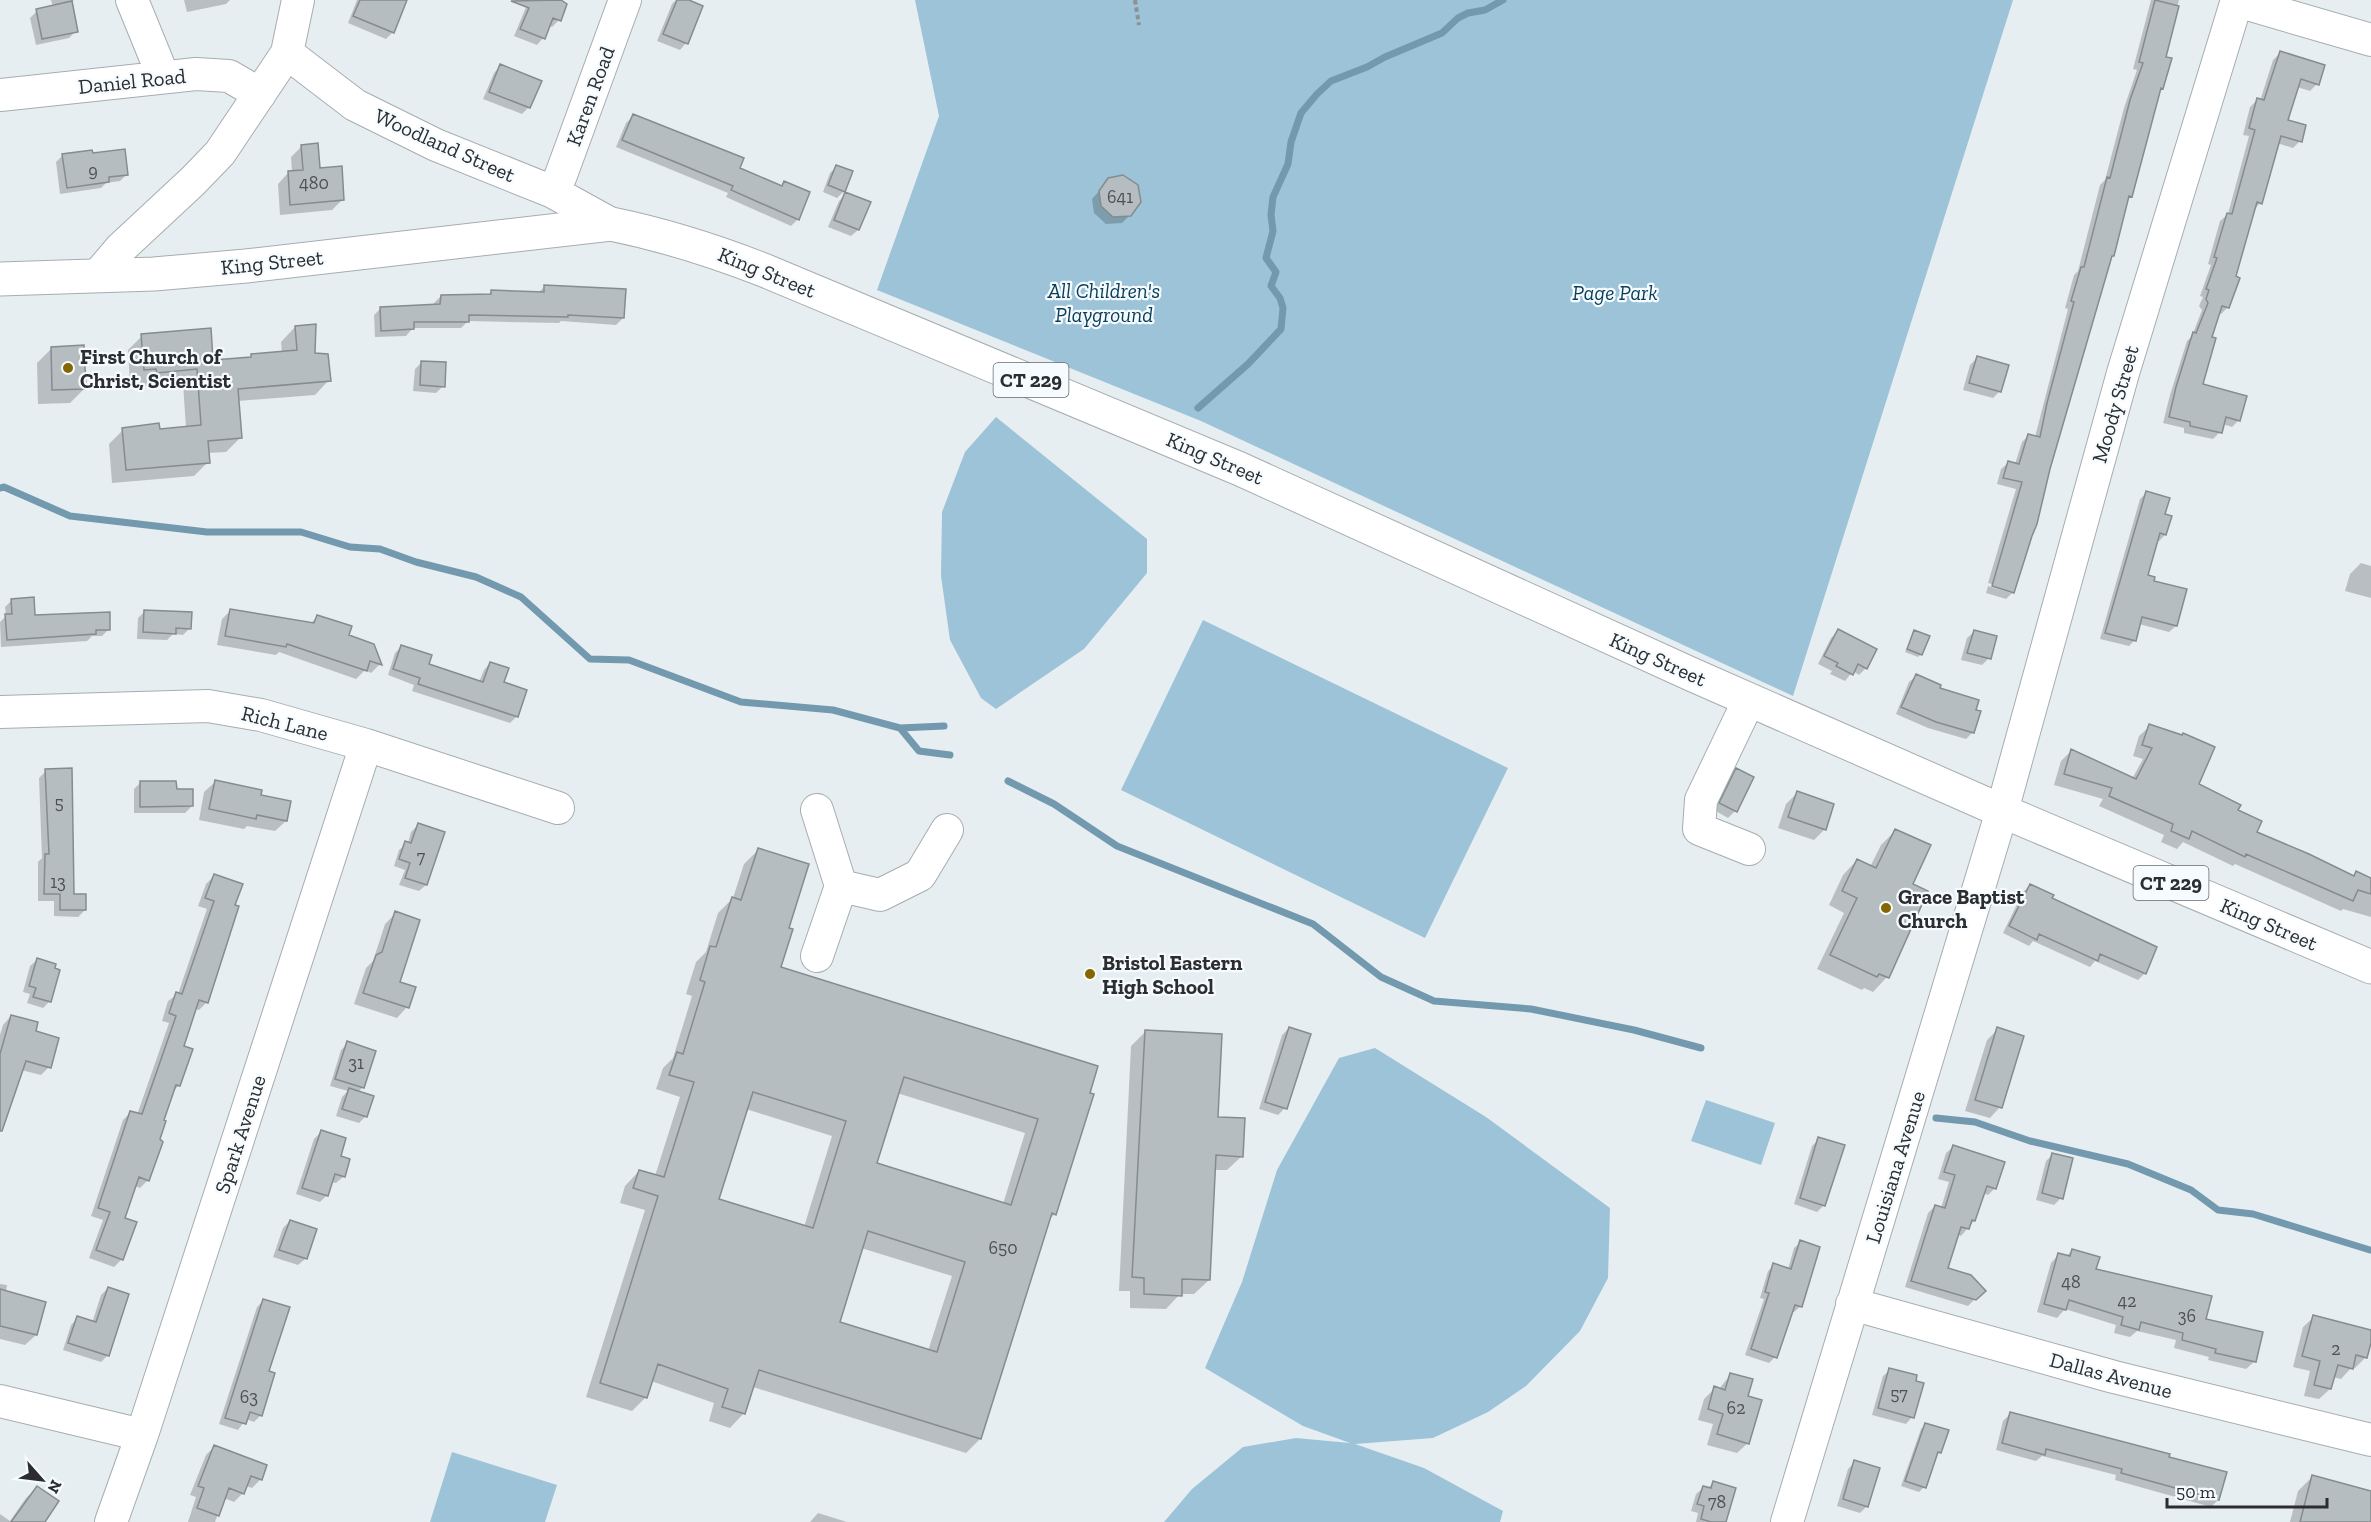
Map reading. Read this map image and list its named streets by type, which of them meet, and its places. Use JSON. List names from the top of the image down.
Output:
{
  "streets": {
    "main road": ["King Street", "CT 229"],
    "street": [
      "Daniel Road",
      "Karen Road",
      "Woodland Street",
      "Moody Street",
      "Rich Lane",
      "Spark Avenue",
      "Louisiana Avenue",
      "Dallas Avenue"
    ]
  },
  "crossings": [
    ["Karen Road", "Woodland Street"],
    ["Woodland Street", "King Street"],
    ["King Street", "Moody Street"],
    ["King Street", "Louisiana Avenue"],
    ["Moody Street", "Louisiana Avenue"],
    ["Rich Lane", "Spark Avenue"],
    ["Louisiana Avenue", "Dallas Avenue"]
  ],
  "parks": ["All Children's Playground", "Page Park"],
  "places": ["First Church of Christ, Scientist", "Grace Baptist Church", "Bristol Eastern High School"],
  "house_numbers": [
    "9",
    "480",
    "641",
    "5",
    "7",
    "13",
    "31",
    "650",
    "48",
    "42",
    "36",
    "2",
    "57",
    "63",
    "62",
    "78"
  ],
  "scale_bar": "50 m",
  "north": "bottom right"
}
